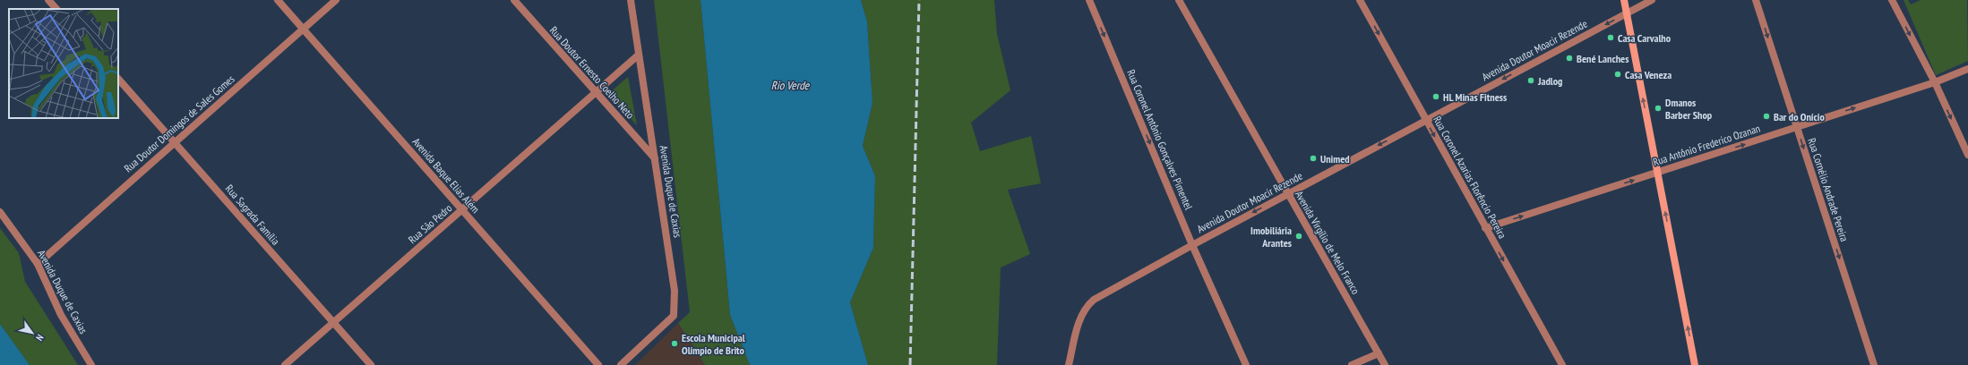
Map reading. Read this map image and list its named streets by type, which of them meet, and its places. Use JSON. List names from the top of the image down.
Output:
{
  "streets": {
    "street": [
      "Avenida Doutor Moacir Rezende",
      "Rua Doutor Ernesto Coelho Neto",
      "Rua Doutor Domingos de Sales Gomes",
      "Rua Coronel Antônio Gonçalves Pimentel",
      "Rua Antônio Frederico Ozanan",
      "Avenida Baque Elías Além",
      "Rua Coronel Azarias Florêncio Pereira",
      "Rua Cornélio Andrade Pereira",
      "Avenida Duque de Caxias",
      "Rua Sagrada Família",
      "Rua São Pedro",
      "Avenida Virgílio de Melo Franco"
    ]
  },
  "crossings": [
    ["Avenida Doutor Moacir Rezende", "Rua Coronel Antônio Gonçalves Pimentel"],
    ["Avenida Doutor Moacir Rezende", "Rua Coronel Azarias Florêncio Pereira"],
    ["Avenida Doutor Moacir Rezende", "Avenida Virgílio de Melo Franco"],
    ["Rua Doutor Ernesto Coelho Neto", "Avenida Duque de Caxias"],
    ["Rua Doutor Ernesto Coelho Neto", "Rua São Pedro"],
    ["Rua Doutor Domingos de Sales Gomes", "Avenida Baque Elías Além"],
    ["Rua Doutor Domingos de Sales Gomes", "Avenida Duque de Caxias"],
    ["Rua Doutor Domingos de Sales Gomes", "Rua Sagrada Família"],
    ["Rua Antônio Frederico Ozanan", "Rua Coronel Azarias Florêncio Pereira"],
    ["Rua Antônio Frederico Ozanan", "Rua Cornélio Andrade Pereira"],
    ["Avenida Baque Elías Além", "Rua São Pedro"],
    ["Avenida Duque de Caxias", "Rua São Pedro"],
    ["Rua Sagrada Família", "Rua São Pedro"]
  ],
  "one_way": [
    "Avenida Doutor Moacir Rezende",
    "Rua Coronel Antônio Gonçalves Pimentel",
    "Rua Antônio Frederico Ozanan",
    "Rua Coronel Azarias Florêncio Pereira",
    "Rua Cornélio Andrade Pereira"
  ],
  "water": ["Rio Verde"],
  "places": [
    "Casa Carvalho",
    "Bené Lanches",
    "Casa Veneza",
    "Jadlog",
    "HL Minas Fitness",
    "Dmanos Barber Shop",
    "Bar do Onício",
    "Unimed",
    "Imobiliária Arantes",
    "Escola Municipal Olímpio de Brito"
  ],
  "north": "bottom right"
}
